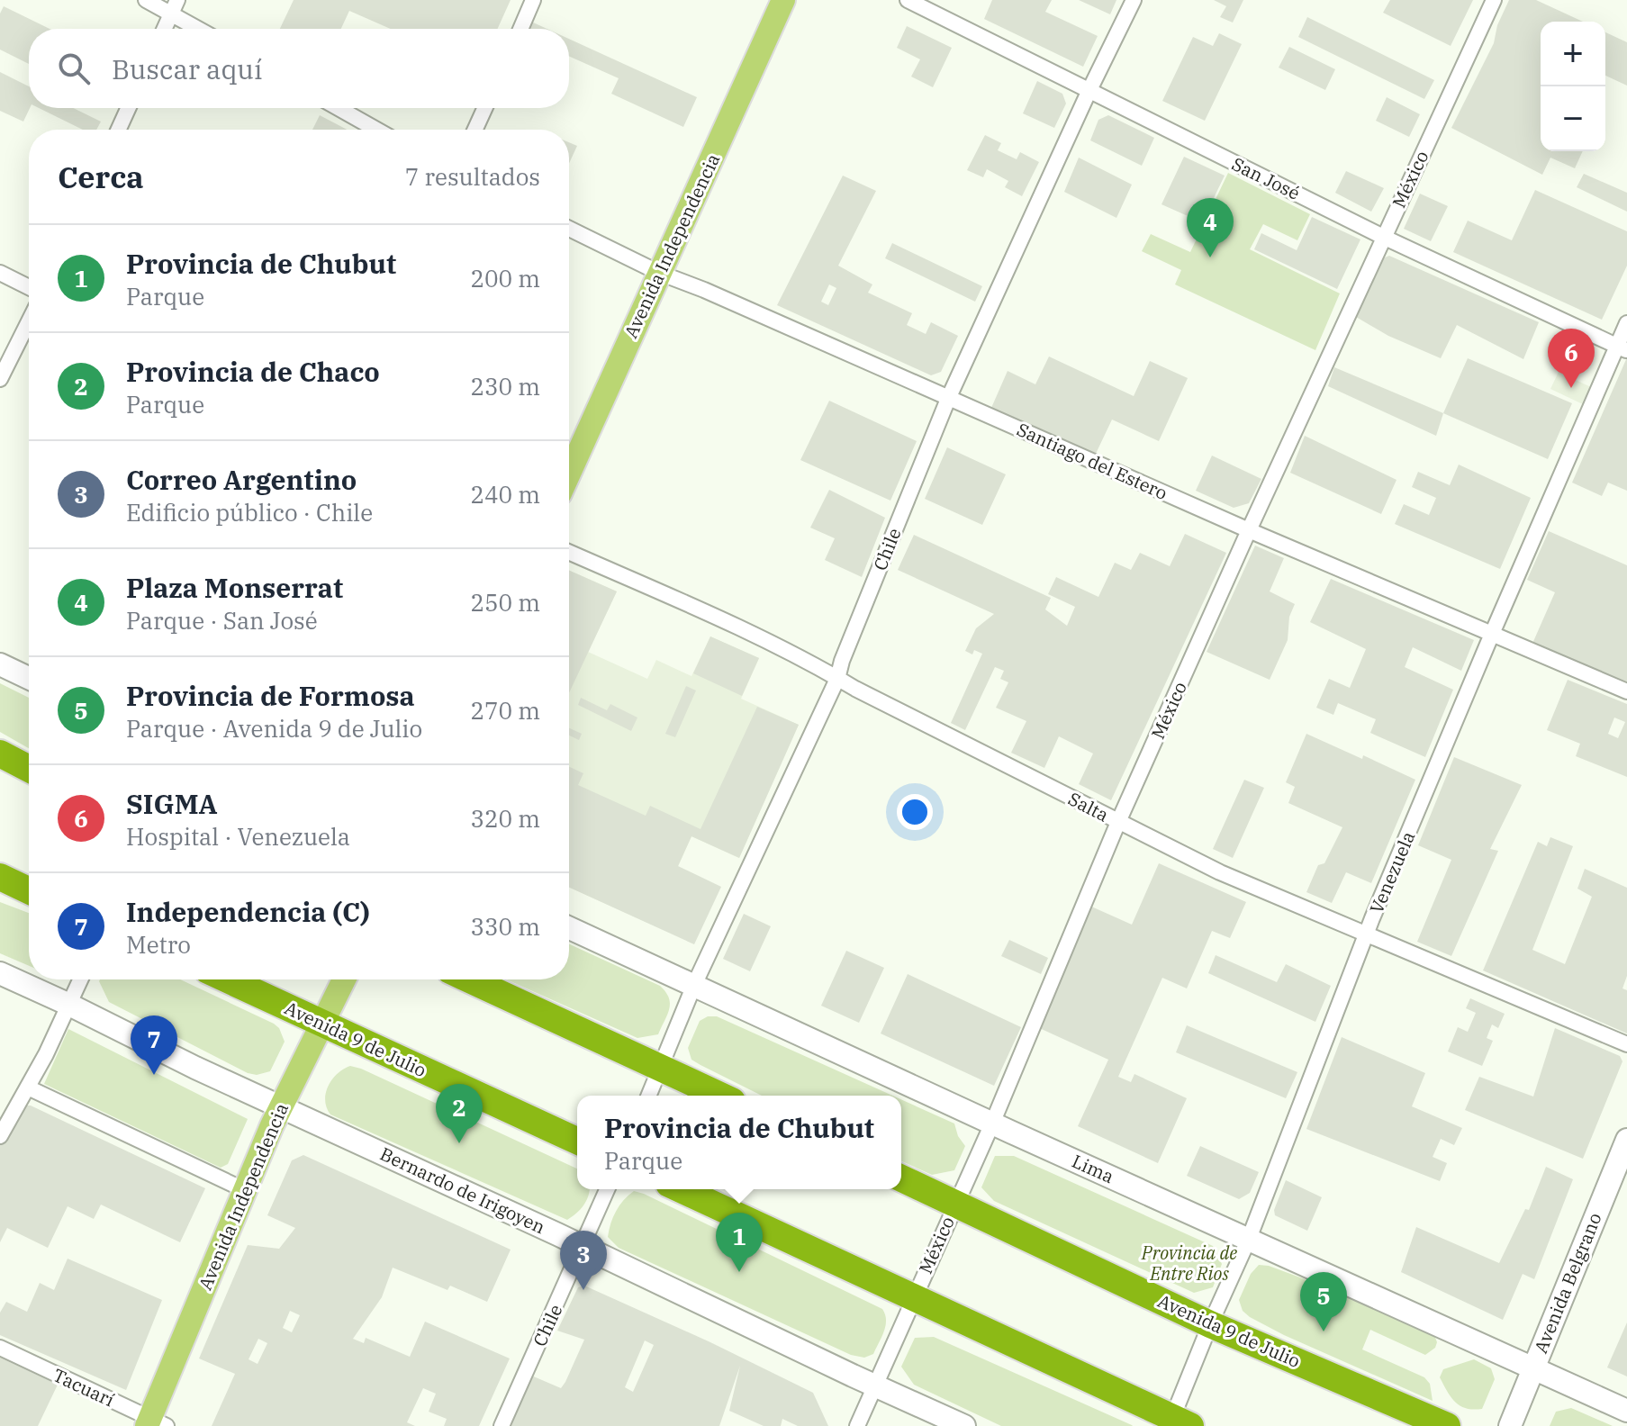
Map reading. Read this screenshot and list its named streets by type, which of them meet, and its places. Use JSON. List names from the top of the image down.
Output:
{
  "streets": {
    "highway": ["Avenida 9 de Julio"],
    "main road": ["Avenida Independencia"],
    "street": [
      "San José",
      "México",
      "Santiago del Estero",
      "Chile",
      "Salta",
      "Venezuela",
      "Lima",
      "Bernardo de Irigoyen",
      "Avenida Belgrano",
      "Tacuarí"
    ]
  },
  "crossings": [
    ["San José", "México"],
    ["San José", "Chile"],
    ["San José", "Venezuela"],
    ["México", "Santiago del Estero"],
    ["México", "Salta"],
    ["México", "Avenida 9 de Julio"],
    ["México", "Lima"],
    ["México", "Bernardo de Irigoyen"],
    ["Avenida Independencia", "Santiago del Estero"],
    ["Avenida Independencia", "Avenida 9 de Julio"],
    ["Avenida Independencia", "Bernardo de Irigoyen"],
    ["Avenida Independencia", "Tacuarí"],
    ["Santiago del Estero", "Chile"],
    ["Santiago del Estero", "Venezuela"],
    ["Chile", "Salta"],
    ["Chile", "Lima"],
    ["Chile", "Bernardo de Irigoyen"],
    ["Salta", "Venezuela"],
    ["Venezuela", "Avenida 9 de Julio"],
    ["Venezuela", "Lima"],
    ["Lima", "Avenida Belgrano"]
  ],
  "parks": ["Provincia de Entre Rios"],
  "page": {
    "map_buttons": ["+", "−"],
    "search": "Buscar aquí",
    "heading": ["Cerca", "7 resultados"],
    "pins": [
      "4",
      "6",
      "7",
      "2",
      "1",
      "3",
      "5"
    ],
    "list": [
      {
        "mark": "1",
        "name": "Provincia de Chubut",
        "note": "Parque",
        "value": "200 m"
      },
      {
        "mark": "2",
        "name": "Provincia de Chaco",
        "note": "Parque",
        "value": "230 m"
      },
      {
        "mark": "3",
        "name": "Correo Argentino",
        "note": "Edificio público · Chile",
        "value": "240 m"
      },
      {
        "mark": "4",
        "name": "Plaza Monserrat",
        "note": "Parque · San José",
        "value": "250 m"
      },
      {
        "mark": "5",
        "name": "Provincia de Formosa",
        "note": "Parque · Avenida 9 de Julio",
        "value": "270 m"
      },
      {
        "mark": "6",
        "name": "SIGMA",
        "note": "Hospital · Venezuela",
        "value": "320 m"
      },
      {
        "mark": "7",
        "name": "Independencia (C)",
        "note": "Metro",
        "value": "330 m"
      }
    ],
    "popup": ["Provincia de Chubut", "Parque"]
  }
}
